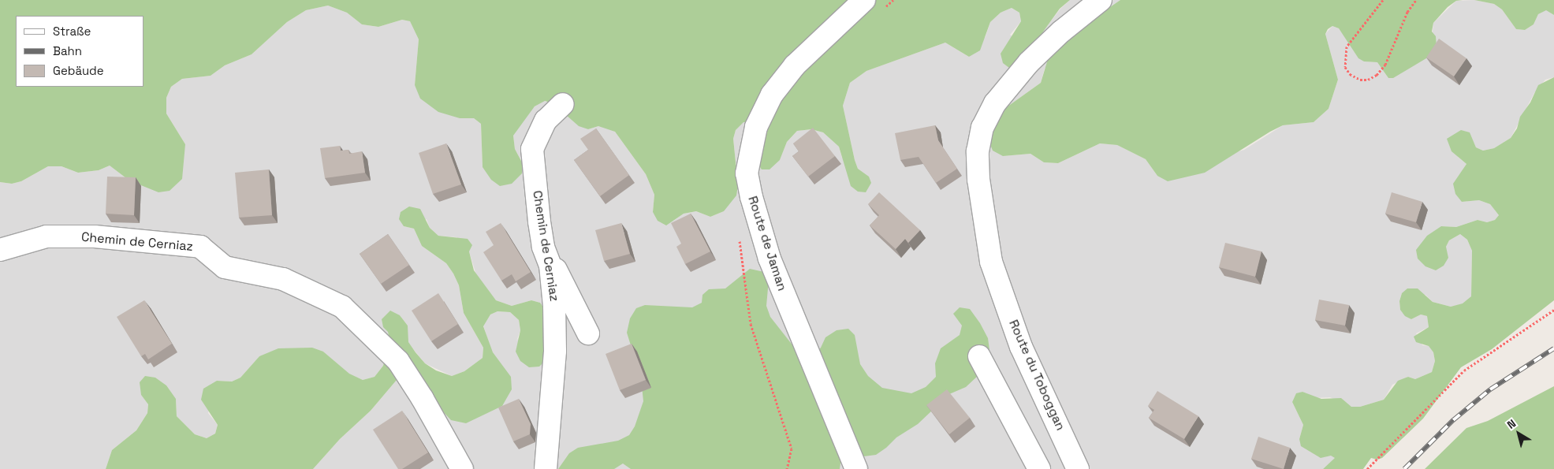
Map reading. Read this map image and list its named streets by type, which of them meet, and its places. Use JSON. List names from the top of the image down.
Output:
{
  "streets": {
    "street": ["Chemin de Cerniaz", "Route de Jaman", "Route du Toboggan"]
  },
  "legend": ["Straße", "Bahn", "Gebäude"],
  "north": "top left"
}
